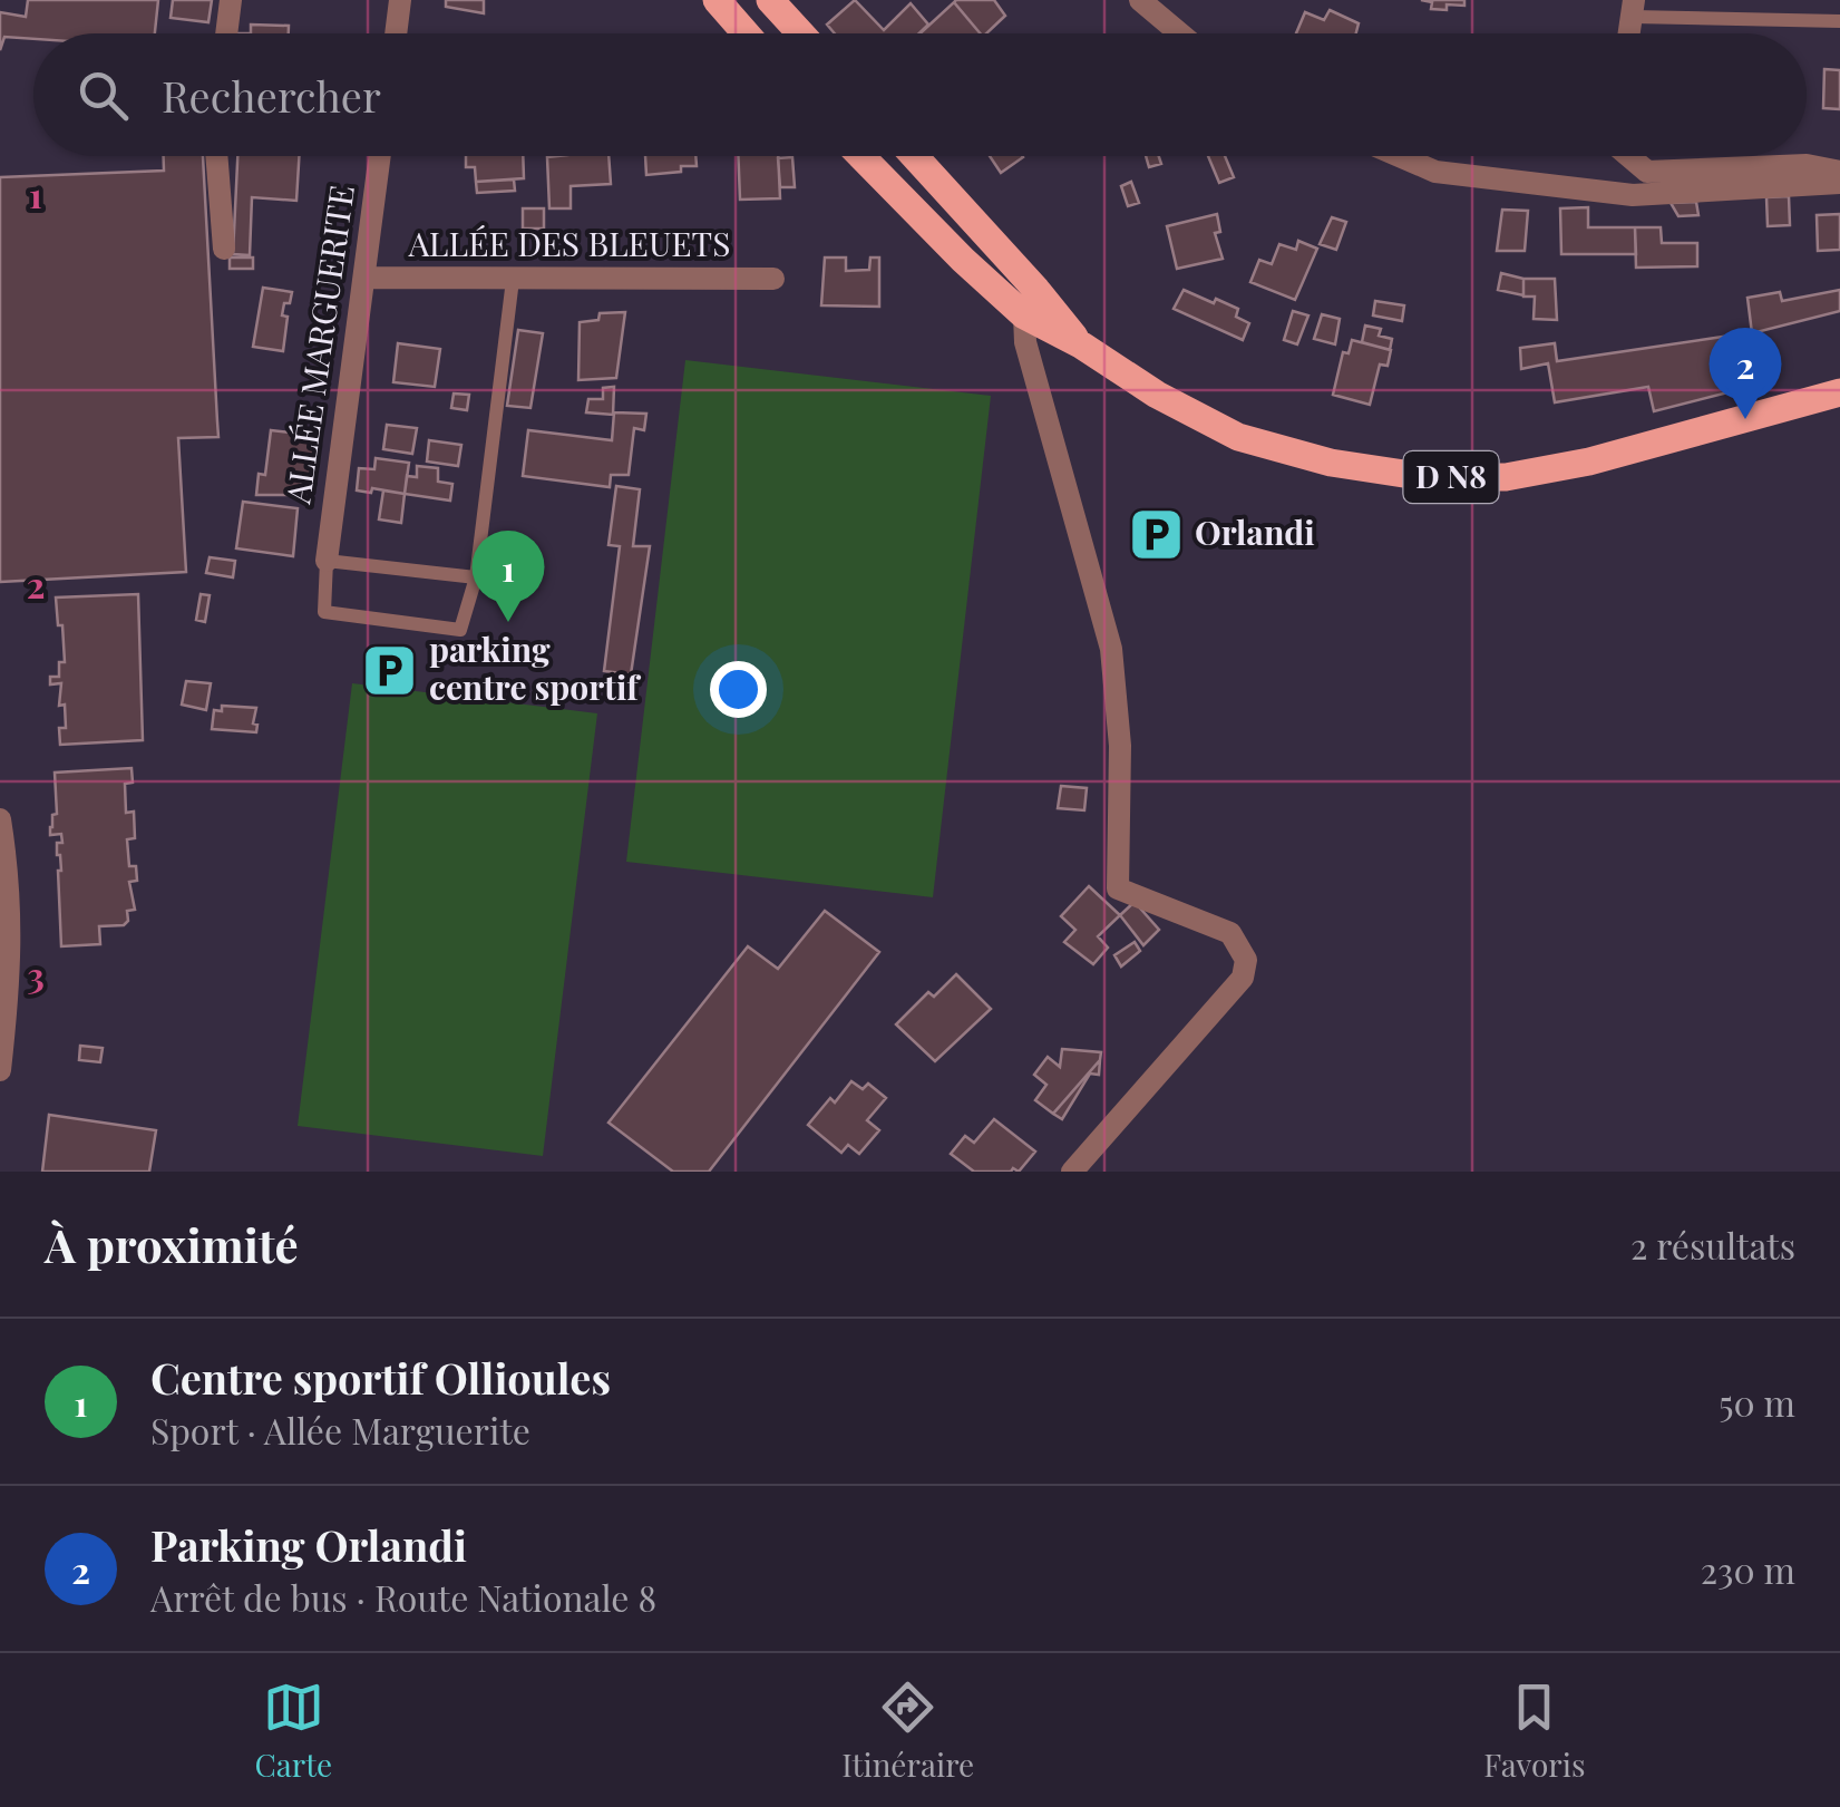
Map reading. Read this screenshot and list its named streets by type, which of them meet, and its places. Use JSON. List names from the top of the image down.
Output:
{
  "streets": {
    "main road": ["D N8"],
    "street": ["ALLÉE DES BLEUETS", "ALLÉE MARGUERITE"]
  },
  "crossings": [
    ["ALLÉE DES BLEUETS", "ALLÉE MARGUERITE"]
  ],
  "places": {
    "parking": ["Orlandi", "parking centre sportif"]
  },
  "page": {
    "search": "Rechercher",
    "pins": ["2", "1"],
    "heading": ["À proximité", "2 résultats"],
    "list": [
      {
        "mark": "1",
        "name": "Centre sportif Ollioules",
        "note": "Sport · Allée Marguerite",
        "value": "50 m"
      },
      {
        "mark": "2",
        "name": "Parking Orlandi",
        "note": "Arrêt de bus · Route Nationale 8",
        "value": "230 m"
      }
    ],
    "nav": ["Carte", "Itinéraire", "Favoris"]
  },
  "grid": {
    "rows": ["1", "2", "3"]
  }
}
